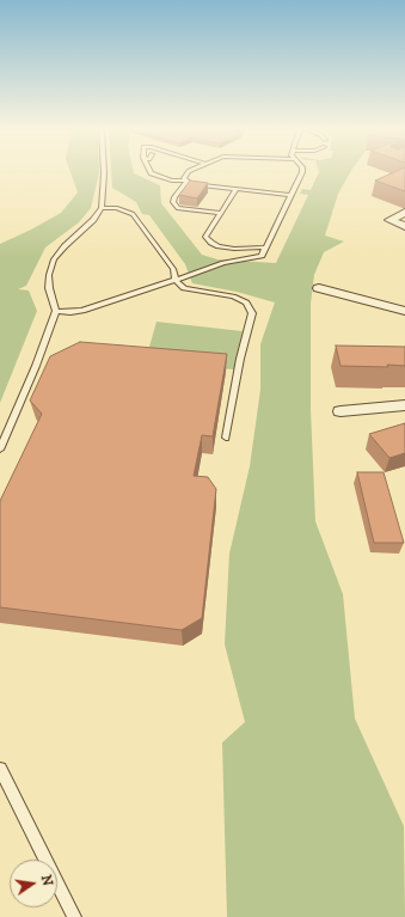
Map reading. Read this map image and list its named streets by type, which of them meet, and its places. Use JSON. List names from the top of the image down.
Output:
{
  "north": "right"
}
